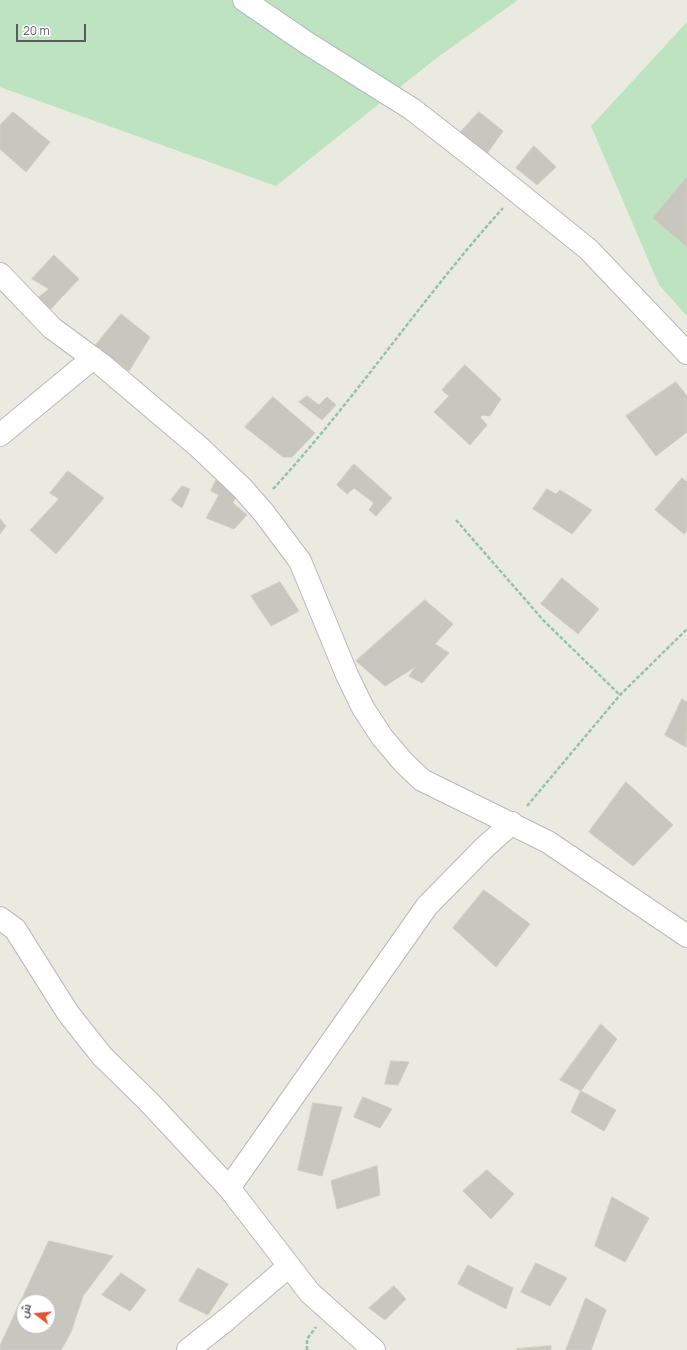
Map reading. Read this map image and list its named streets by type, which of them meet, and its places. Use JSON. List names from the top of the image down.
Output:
{
  "scale_bar": "20 m",
  "north": "left"
}
